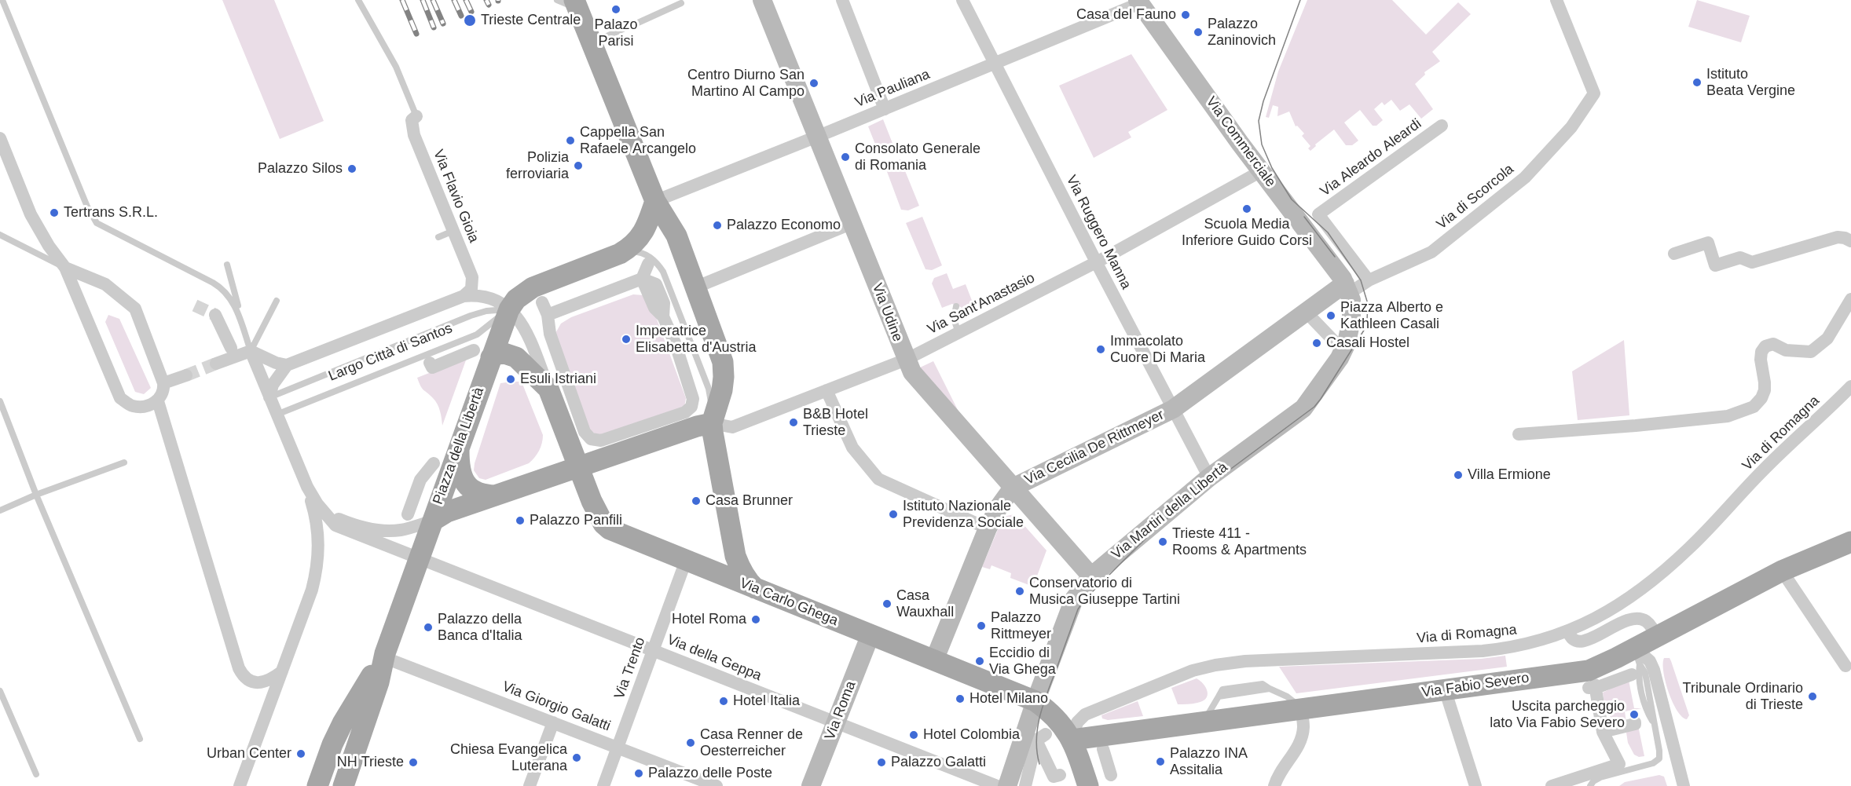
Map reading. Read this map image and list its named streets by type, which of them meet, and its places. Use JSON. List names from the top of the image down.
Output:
{
  "streets": {
    "main road": [
      "Via Commerciale",
      "Via Udine",
      "Piazza della Libertà",
      "Via Cecilia De Rittmeyer",
      "Via Martiri della Libertà",
      "Via Carlo Ghega",
      "Via Fabio Severo",
      "Via Roma"
    ],
    "street": [
      "Via Pauliana",
      "Via Aleardo Aleardi",
      "Via Flavio Gioia",
      "Via di Scorcola",
      "Via Ruggero Manna",
      "Via Sant'Anastasio",
      "Largo Città di Santos",
      "Via di Romagna",
      "Via della Geppa",
      "Via Trento",
      "Via Giorgio Galatti"
    ]
  },
  "crossings": [
    ["Via Pauliana", "Via Commerciale"],
    ["Via Pauliana", "Via Ruggero Manna"],
    ["Via Pauliana", "Via Udine"],
    ["Via Pauliana", "Piazza della Libertà"],
    ["Via Commerciale", "Via di Scorcola"],
    ["Via Commerciale", "Via Sant'Anastasio"],
    ["Via Aleardo Aleardi", "Via di Scorcola"],
    ["Via Flavio Gioia", "Largo Città di Santos"],
    ["Via Ruggero Manna", "Via Sant'Anastasio"],
    ["Via Ruggero Manna", "Via Cecilia De Rittmeyer"],
    ["Via Ruggero Manna", "Via Martiri della Libertà"],
    ["Via Sant'Anastasio", "Via Udine"],
    ["Via Sant'Anastasio", "Piazza della Libertà"],
    ["Via Udine", "Via Cecilia De Rittmeyer"],
    ["Via Udine", "Via Martiri della Libertà"],
    ["Largo Città di Santos", "Piazza della Libertà"],
    ["Via di Romagna", "Via Carlo Ghega"],
    ["Via di Romagna", "Via Fabio Severo"],
    ["Piazza della Libertà", "Via Carlo Ghega"],
    ["Via Cecilia De Rittmeyer", "Via Carlo Ghega"],
    ["Via Martiri della Libertà", "Via Carlo Ghega"],
    ["Via Carlo Ghega", "Via Trento"],
    ["Via Carlo Ghega", "Via Fabio Severo"],
    ["Via Carlo Ghega", "Via Roma"],
    ["Via della Geppa", "Via Trento"],
    ["Via della Geppa", "Via Roma"],
    ["Via Trento", "Via Giorgio Galatti"]
  ],
  "places": [
    "Palazo Parisi",
    "Casa del Fauno",
    "Trieste Centrale",
    "Palazzo Zaninovich",
    "Istituto Beata Vergine",
    "Centro Diurno San Martino Al Campo",
    "Cappella San Rafaele Arcangelo",
    "Consolato Generale di Romania",
    "Polizia ferroviaria",
    "Palazzo Silos",
    "Scuola Media Inferiore Guido Corsi",
    "Tertrans S.R.L.",
    "Palazzo Economo",
    "Piazza Alberto e Kathleen Casali",
    "Imperatrice Elisabetta d'Austria",
    "Casali Hostel",
    "Immacolato Cuore Di Maria",
    "Esuli Istriani",
    "B&B Hotel Trieste",
    "Villa Ermione",
    "Casa Brunner",
    "Istituto Nazionale Previdenza Sociale",
    "Palazzo Panfili",
    "Trieste 411 - Rooms & Apartments",
    "Conservatorio di Musica Giuseppe Tartini",
    "Casa Wauxhall",
    "Hotel Roma",
    "Palazzo Rittmeyer",
    "Palazzo della Banca d'Italia",
    "Eccidio di Via Ghega",
    "Tribunale Ordinario di Trieste",
    "Hotel Milano",
    "Hotel Italia",
    "Uscita parcheggio lato Via Fabio Severo",
    "Hotel Colombia",
    "Casa Renner de Oesterreicher",
    "Urban Center",
    "Chiesa Evangelica Luterana",
    "Palazzo INA Assitalia",
    "NH Trieste",
    "Palazzo Galatti",
    "Palazzo delle Poste"
  ]
}
